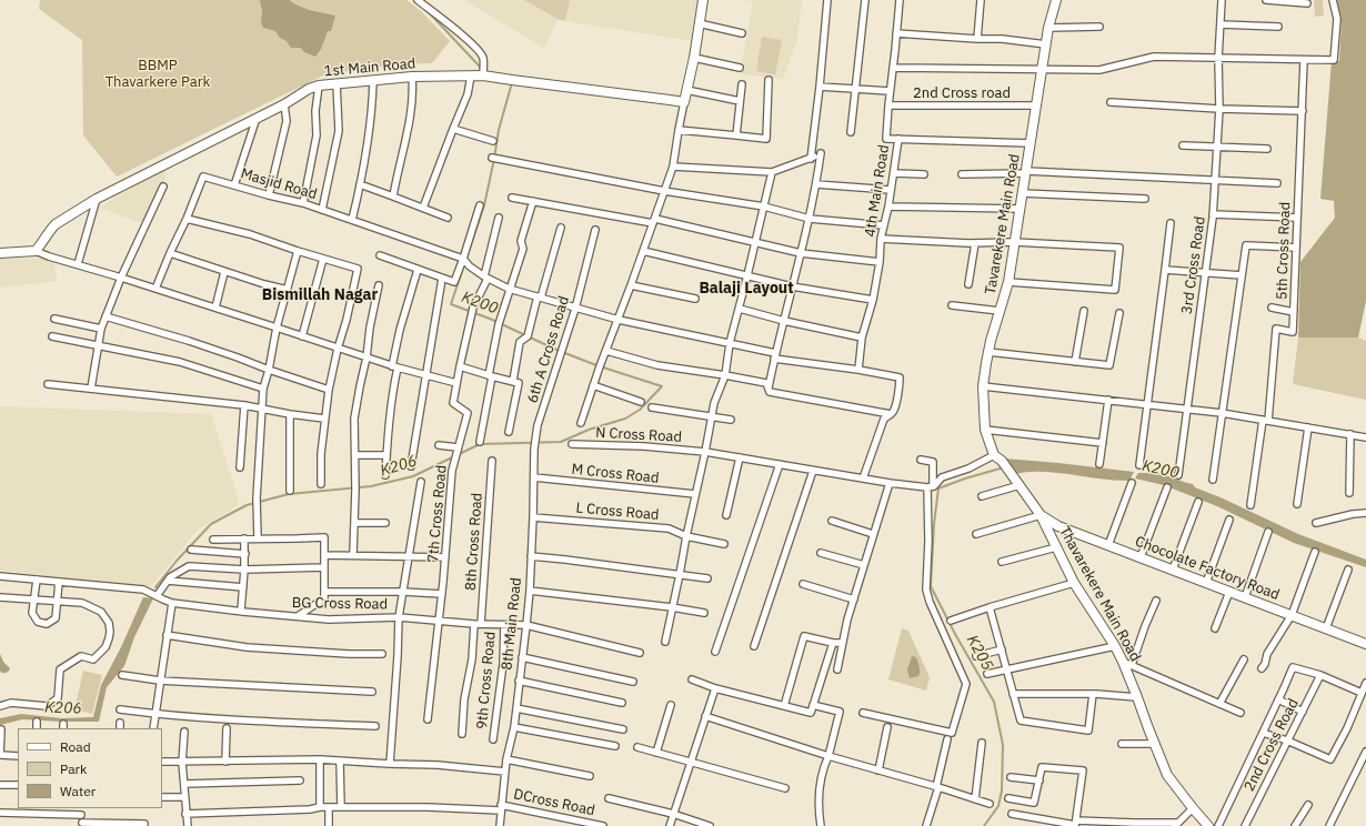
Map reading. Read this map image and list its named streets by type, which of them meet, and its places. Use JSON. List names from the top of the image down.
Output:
{
  "streets": {
    "street": [
      "1st Main Road",
      "2nd Cross road",
      "Masjid Road",
      "4th Main Road",
      "Tavarekere Main Road",
      "5th Cross Road",
      "3rd Cross Road",
      "6th A Cross Road",
      "N Cross Road",
      "M Cross Road",
      "L Cross Road",
      "7th Cross Road",
      "8th Cross Road",
      "Chocolate Factory Road",
      "Thavarekere Main Road",
      "BG Cross Road",
      "8th Main Road",
      "9th Cross Road",
      "2nd Cross Road",
      "DCross Road"
    ]
  },
  "crossings": [
    ["2nd Cross road", "4th Main Road"],
    ["2nd Cross road", "Tavarekere Main Road"],
    ["6th A Cross Road", "M Cross Road"],
    ["6th A Cross Road", "8th Main Road"],
    ["M Cross Road", "8th Main Road"],
    ["L Cross Road", "8th Main Road"],
    ["7th Cross Road", "BG Cross Road"],
    ["8th Cross Road", "BG Cross Road"],
    ["Chocolate Factory Road", "Thavarekere Main Road"],
    ["BG Cross Road", "8th Main Road"],
    ["BG Cross Road", "9th Cross Road"],
    ["8th Main Road", "DCross Road"]
  ],
  "districts": ["Balaji Layout", "Bismillah Nagar"],
  "water": ["K200", "K206", "K205"],
  "parks": ["BBMP Thavarkere Park"],
  "legend": ["Road", "Park", "Water"]
}
